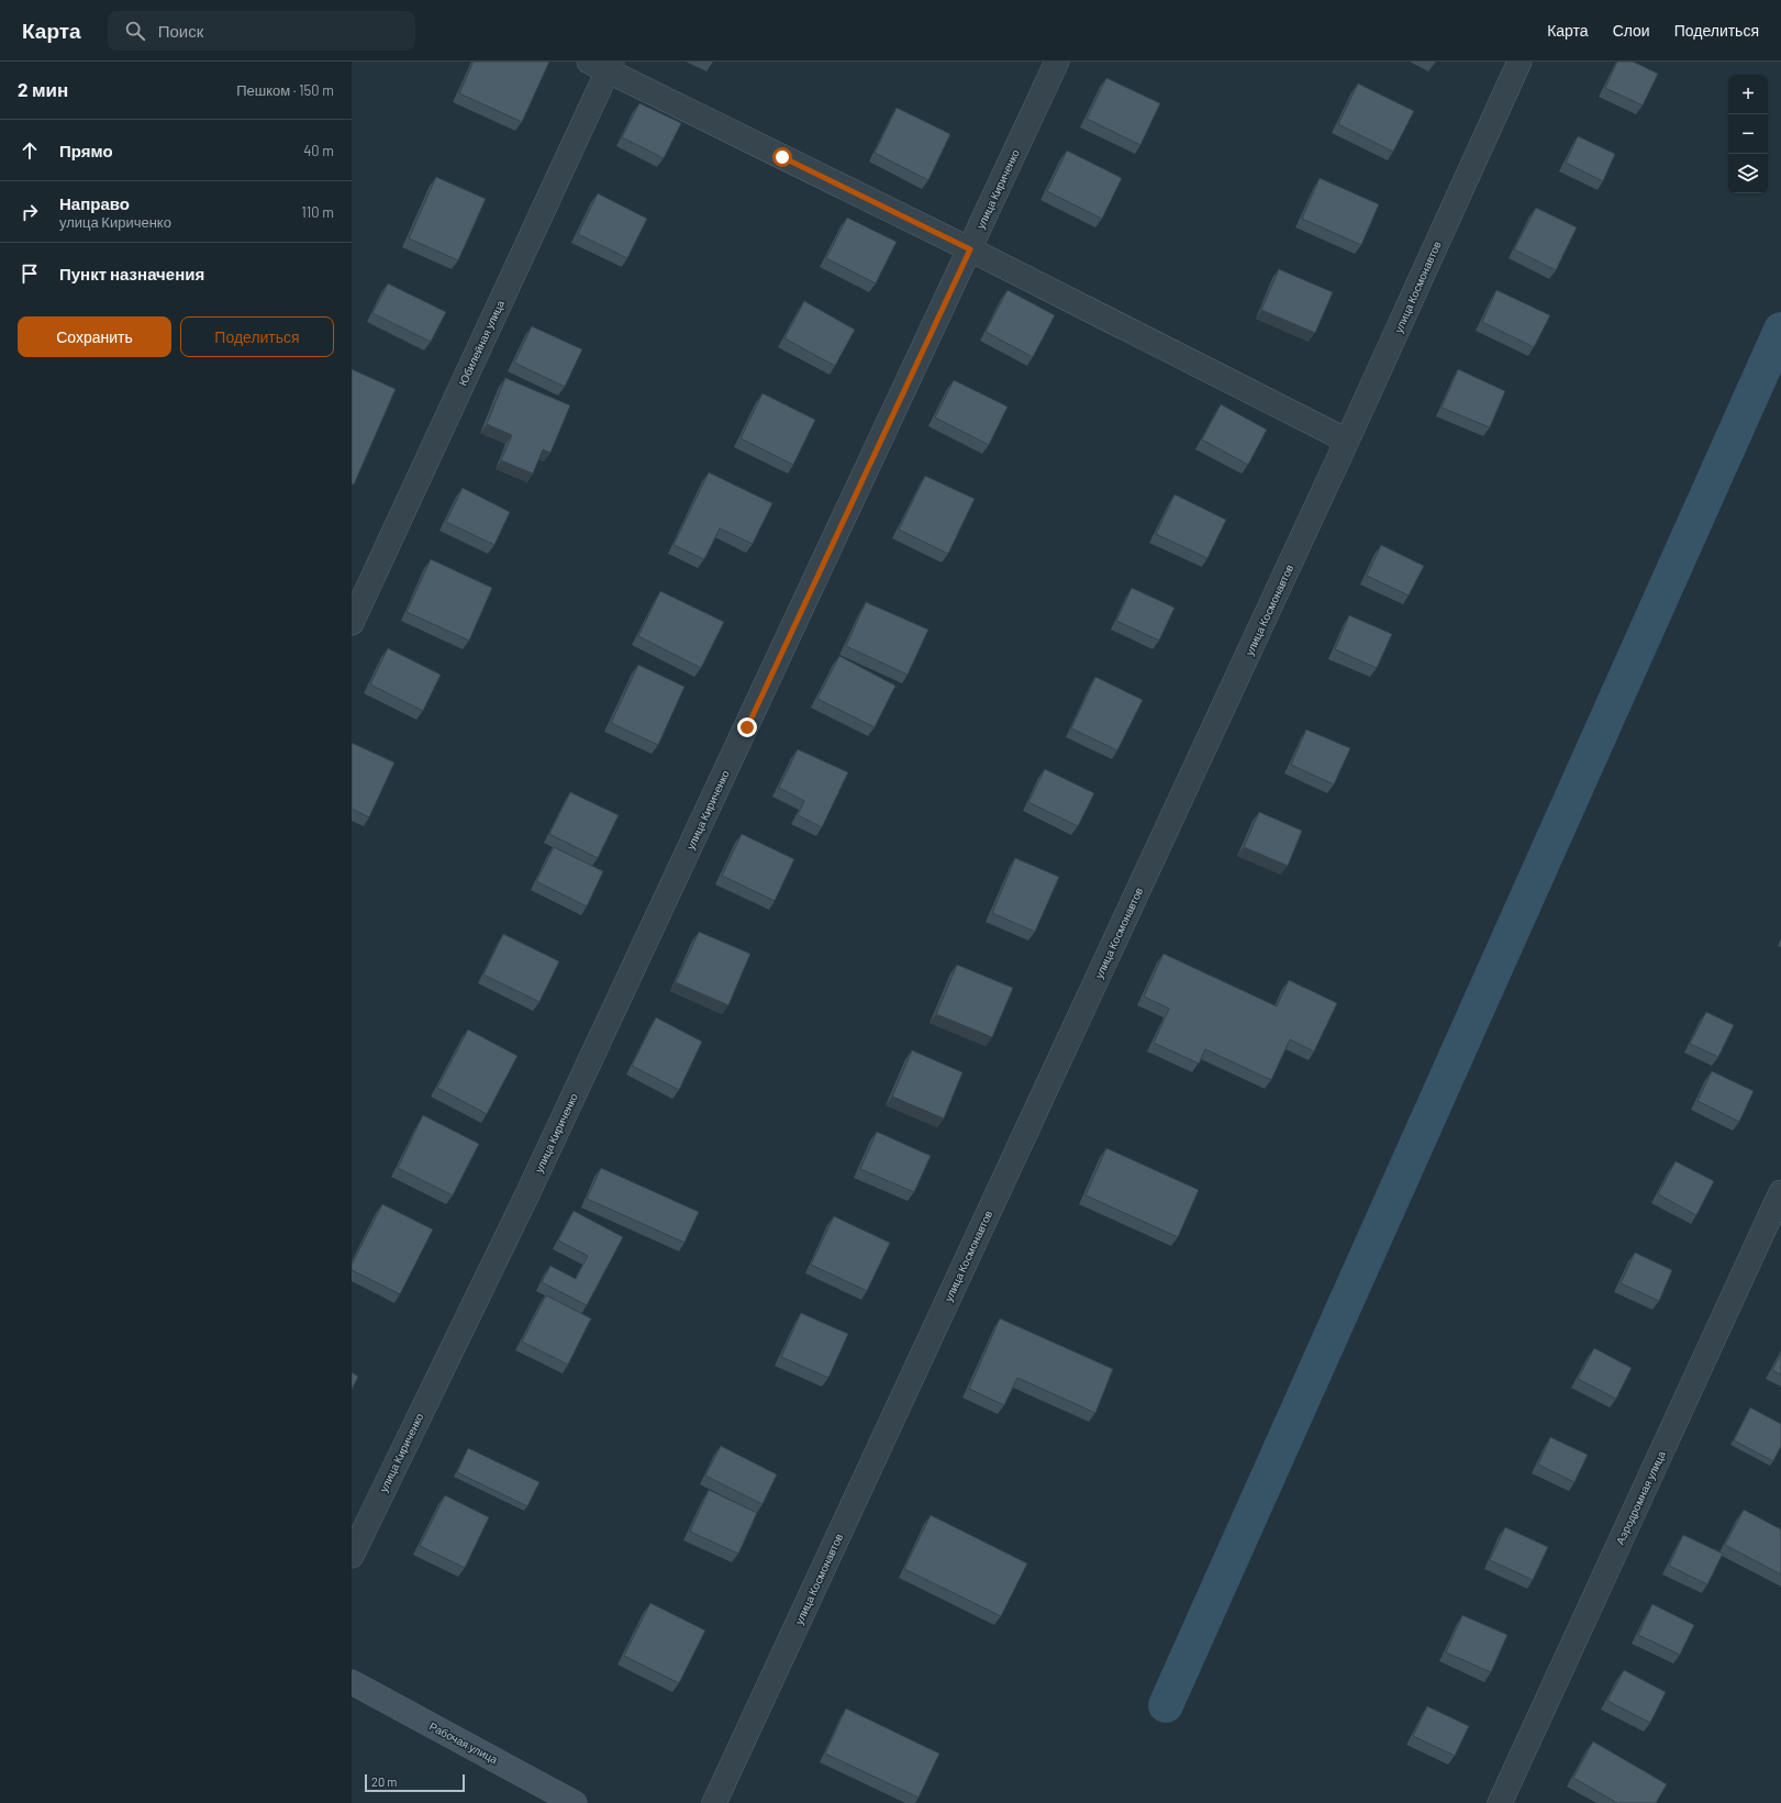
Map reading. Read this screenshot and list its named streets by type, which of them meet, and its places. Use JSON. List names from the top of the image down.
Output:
{
  "streets": {
    "street": [
      "улица Кириченко",
      "улица Космонавтов",
      "Юбилейная улица",
      "Аэродромная улица",
      "Рабочая улица"
    ]
  },
  "scale_bar": "20 m",
  "page": {
    "header": "Карта",
    "search": "Поиск",
    "nav": ["Карта", "Слои", "Поделиться"],
    "heading": ["2 мин", "Пешком · 150 m"],
    "map_buttons": ["+", "−"],
    "list": [
      ["Прямо", "40 m"],
      ["Направо", "улица Кириченко", "110 m"],
      "Пункт назначения"
    ],
    "buttons": ["Сохранить", "Поделиться"],
    "scale": "20 m"
  }
}
